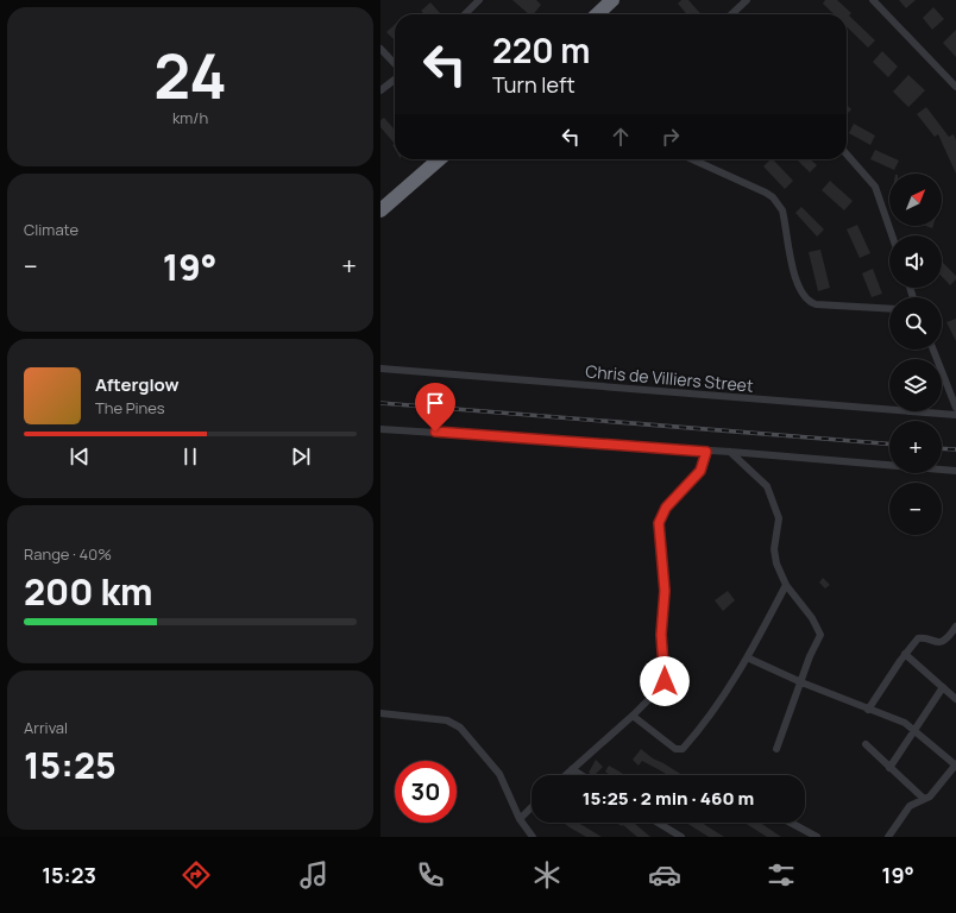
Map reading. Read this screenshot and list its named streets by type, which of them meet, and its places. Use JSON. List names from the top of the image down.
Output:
{
  "streets": {
    "street": ["Chris de Villiers Street"]
  },
  "north": "top right",
  "page": {
    "tile": [
      ["24", "km/h"],
      "Climate",
      ["Range · 40%", "200 km"],
      ["Arrival", "15:25"]
    ],
    "turn": ["220 m", "Turn left"],
    "map_buttons": ["+", "−"],
    "heat": ["−", "19°", "+"],
    "song": ["Afterglow", "The Pines"],
    "limit": "30",
    "trip": "15:25 · 2 min · 460 m",
    "tabs": ["15:23", "19°"]
  }
}
